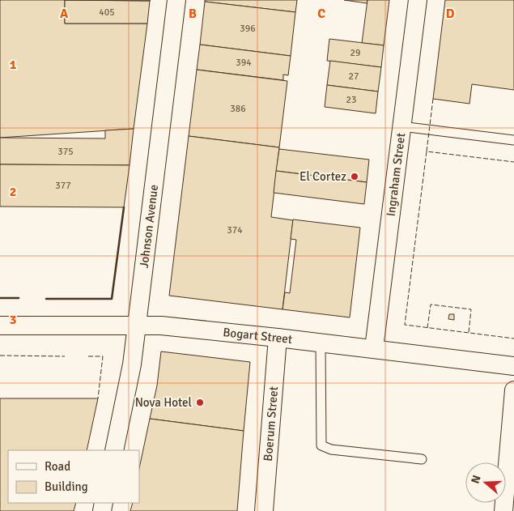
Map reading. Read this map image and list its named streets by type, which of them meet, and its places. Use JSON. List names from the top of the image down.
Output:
{
  "streets": {
    "street": [
      "Ingraham Street",
      "Johnson Avenue",
      "Bogart Street",
      "Boerum Street"
    ]
  },
  "crossings": [
    ["Ingraham Street", "Bogart Street"],
    ["Johnson Avenue", "Bogart Street"],
    ["Bogart Street", "Boerum Street"]
  ],
  "places": ["El Cortez", "Nova Hotel"],
  "house_numbers": [
    "405",
    "396",
    "29",
    "394",
    "27",
    "23",
    "386",
    "375",
    "377",
    "374"
  ],
  "legend": ["Road", "Building"],
  "north": "left",
  "grid": {
    "columns": [
      "A",
      "B",
      "C",
      "D"
    ],
    "rows": ["1", "2", "3"]
  }
}
